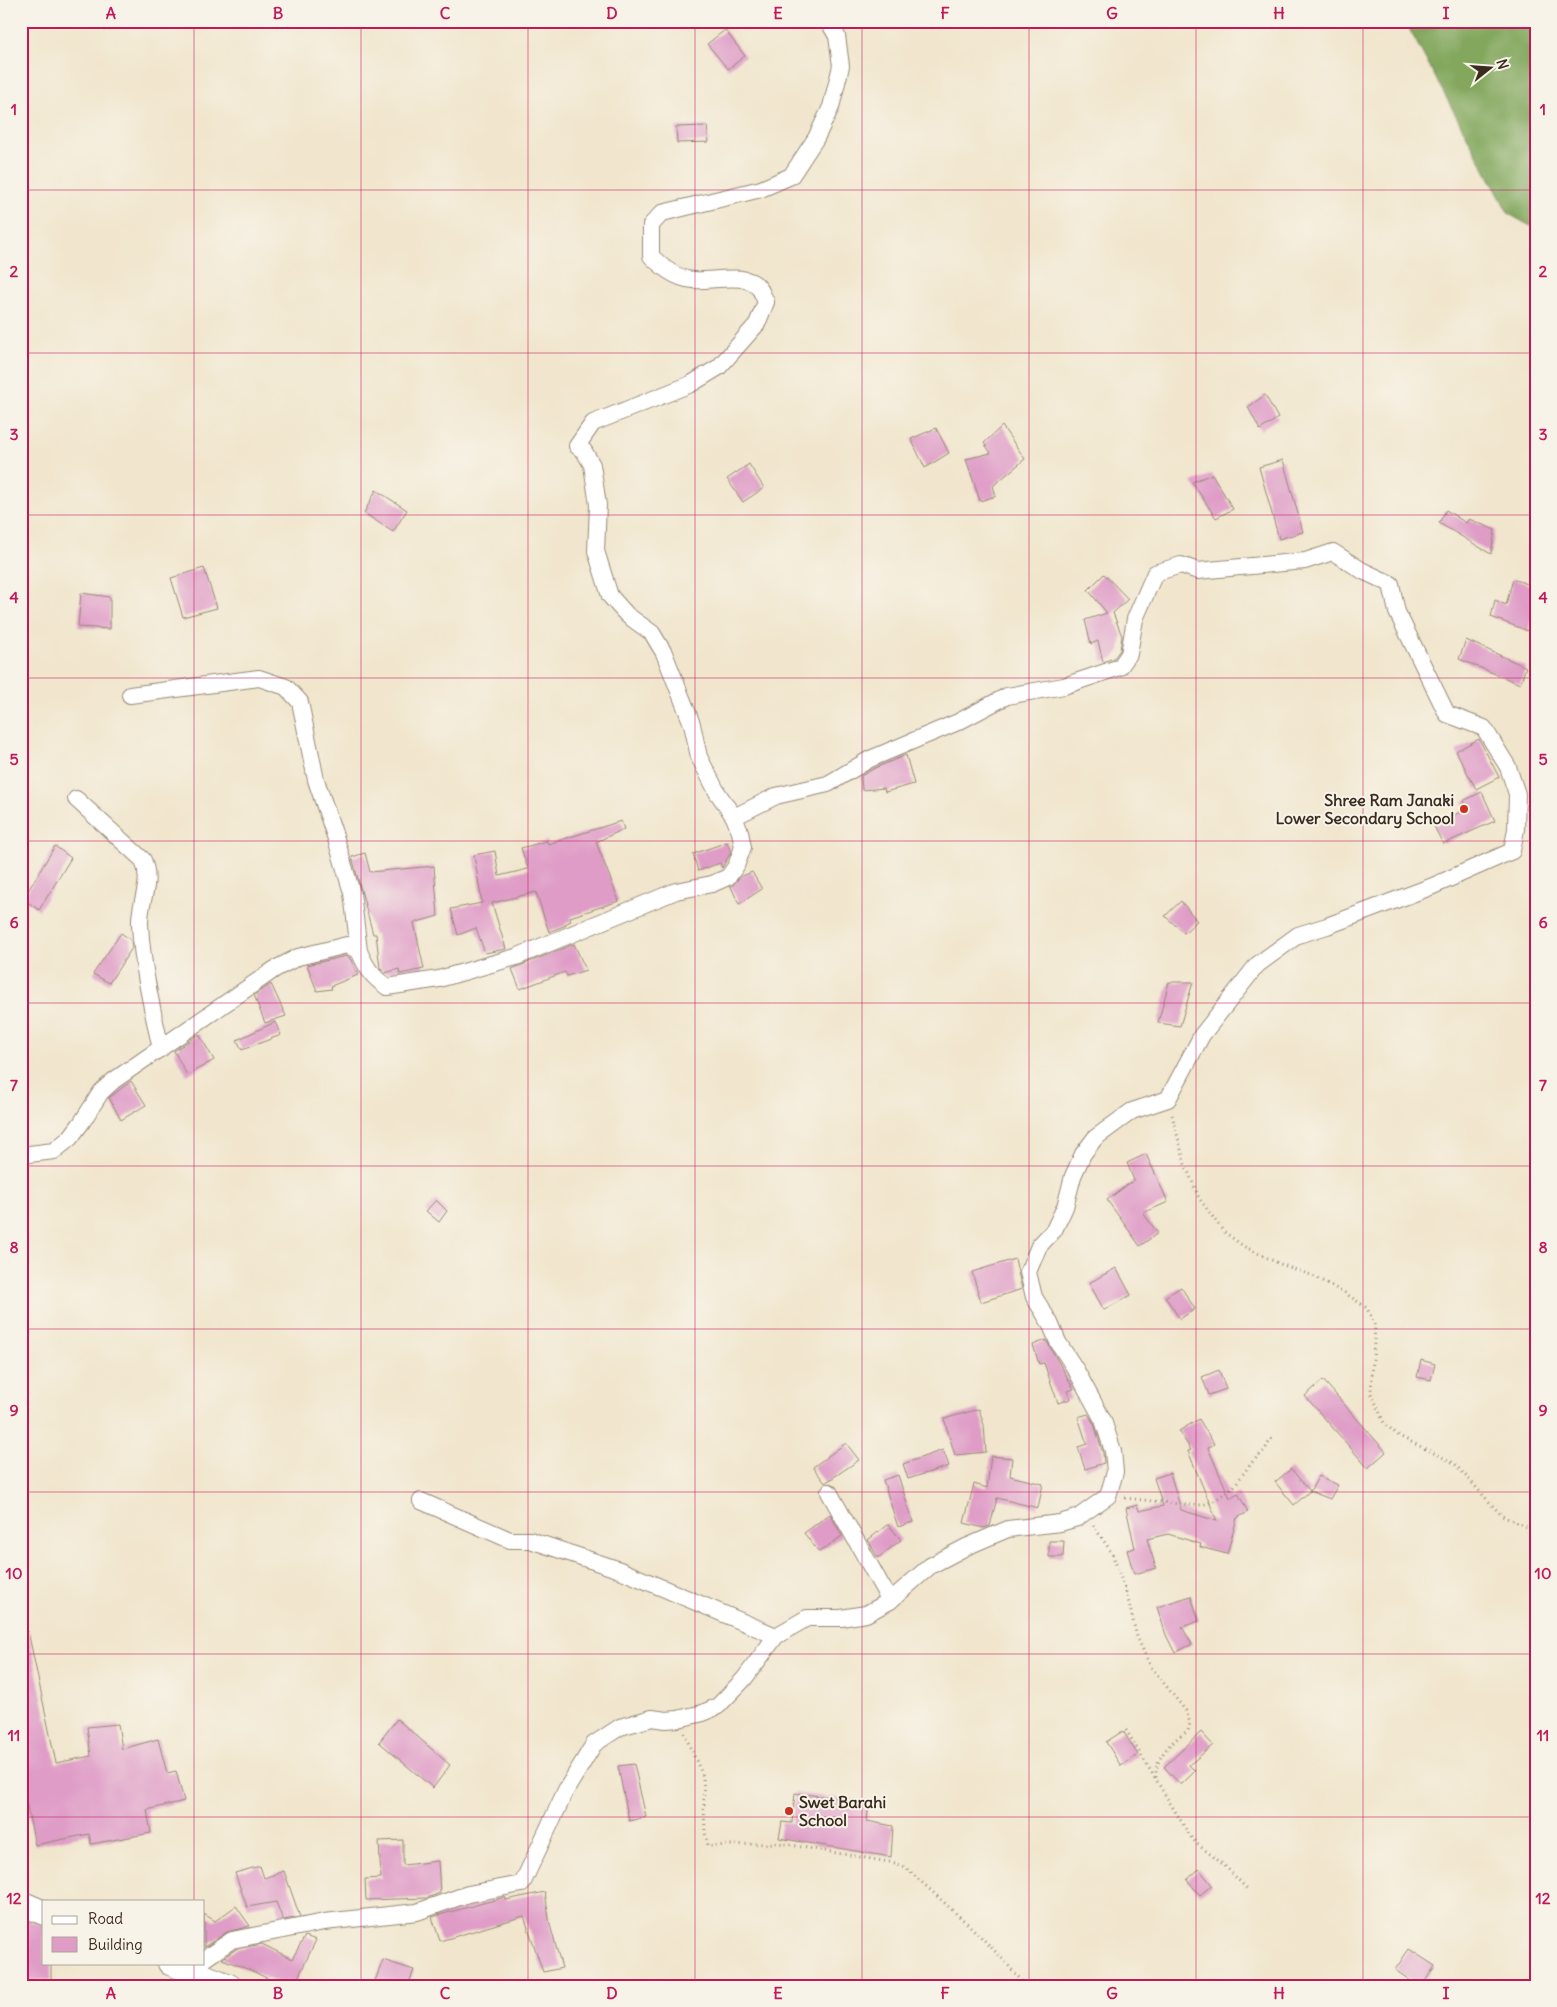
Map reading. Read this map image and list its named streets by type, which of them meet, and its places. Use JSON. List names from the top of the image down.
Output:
{
  "places": ["Shree Ram Janaki Lower Secondary School", "Swet Barahi School"],
  "legend": ["Road", "Building"],
  "north": "right",
  "grid": {
    "columns": [
      "A",
      "B",
      "C",
      "D",
      "E",
      "F",
      "G",
      "H",
      "I"
    ],
    "rows": [
      "1",
      "2",
      "3",
      "4",
      "5",
      "6",
      "7",
      "8",
      "9",
      "10",
      "11",
      "12"
    ]
  }
}
